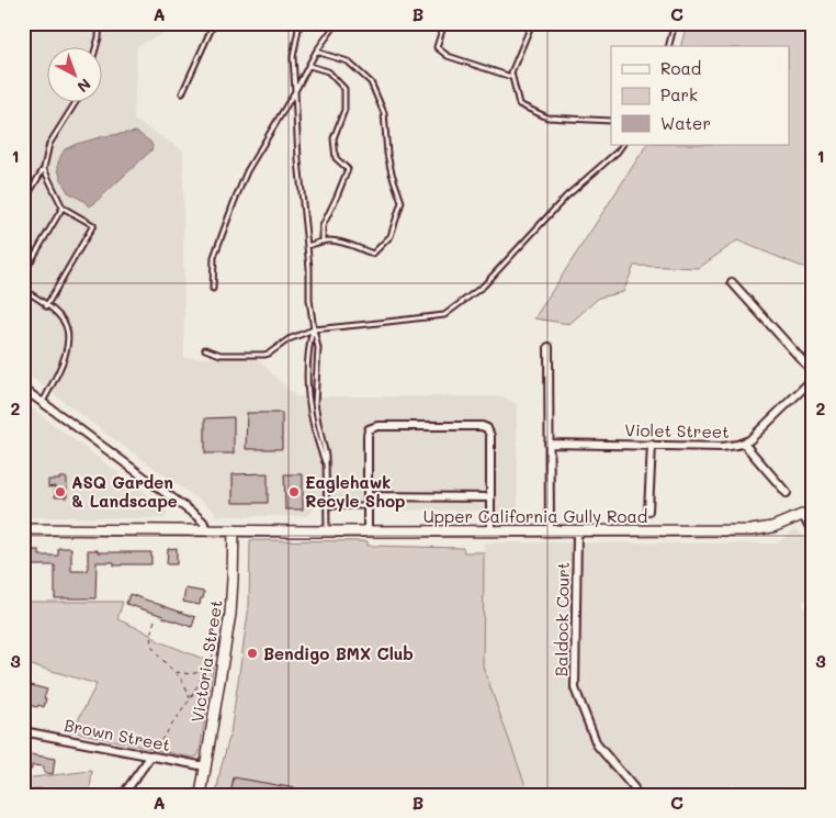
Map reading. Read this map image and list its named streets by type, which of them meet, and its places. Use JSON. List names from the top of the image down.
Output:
{
  "streets": {
    "street": [
      "Violet Street",
      "Upper California Gully Road",
      "Baldock Court",
      "Victoria Street",
      "Brown Street"
    ]
  },
  "crossings": [
    ["Upper California Gully Road", "Baldock Court"],
    ["Upper California Gully Road", "Victoria Street"],
    ["Victoria Street", "Brown Street"]
  ],
  "places": ["ASQ Garden & Landscape", "Eaglehawk Recyle Shop", "Bendigo BMX Club"],
  "legend": ["Road", "Park", "Water"],
  "north": "bottom right",
  "grid": {
    "columns": ["A", "B", "C"],
    "rows": ["1", "2", "3"]
  }
}
